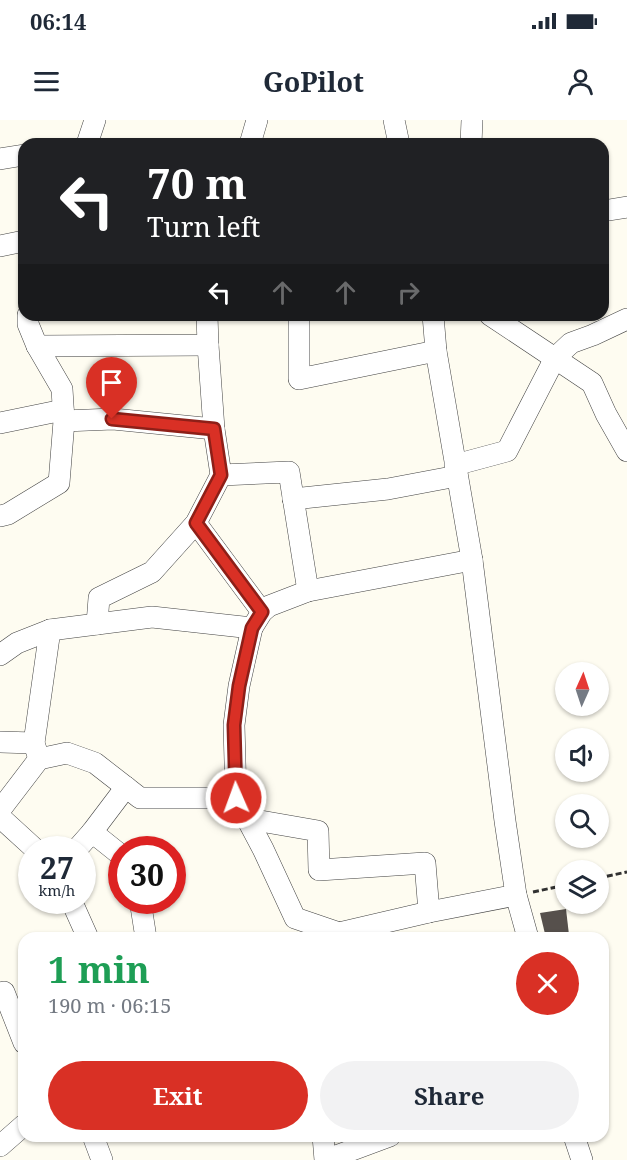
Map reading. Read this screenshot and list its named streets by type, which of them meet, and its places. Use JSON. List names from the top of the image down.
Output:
{
  "north": "top",
  "page": {
    "status": "06:14",
    "header": "GoPilot",
    "turn": ["70 m", "Turn left"],
    "speed": "27 km/h",
    "limit": "30",
    "heading": ["1 min", "190 m · 06:15"],
    "buttons": ["Exit", "Share"]
  }
}
